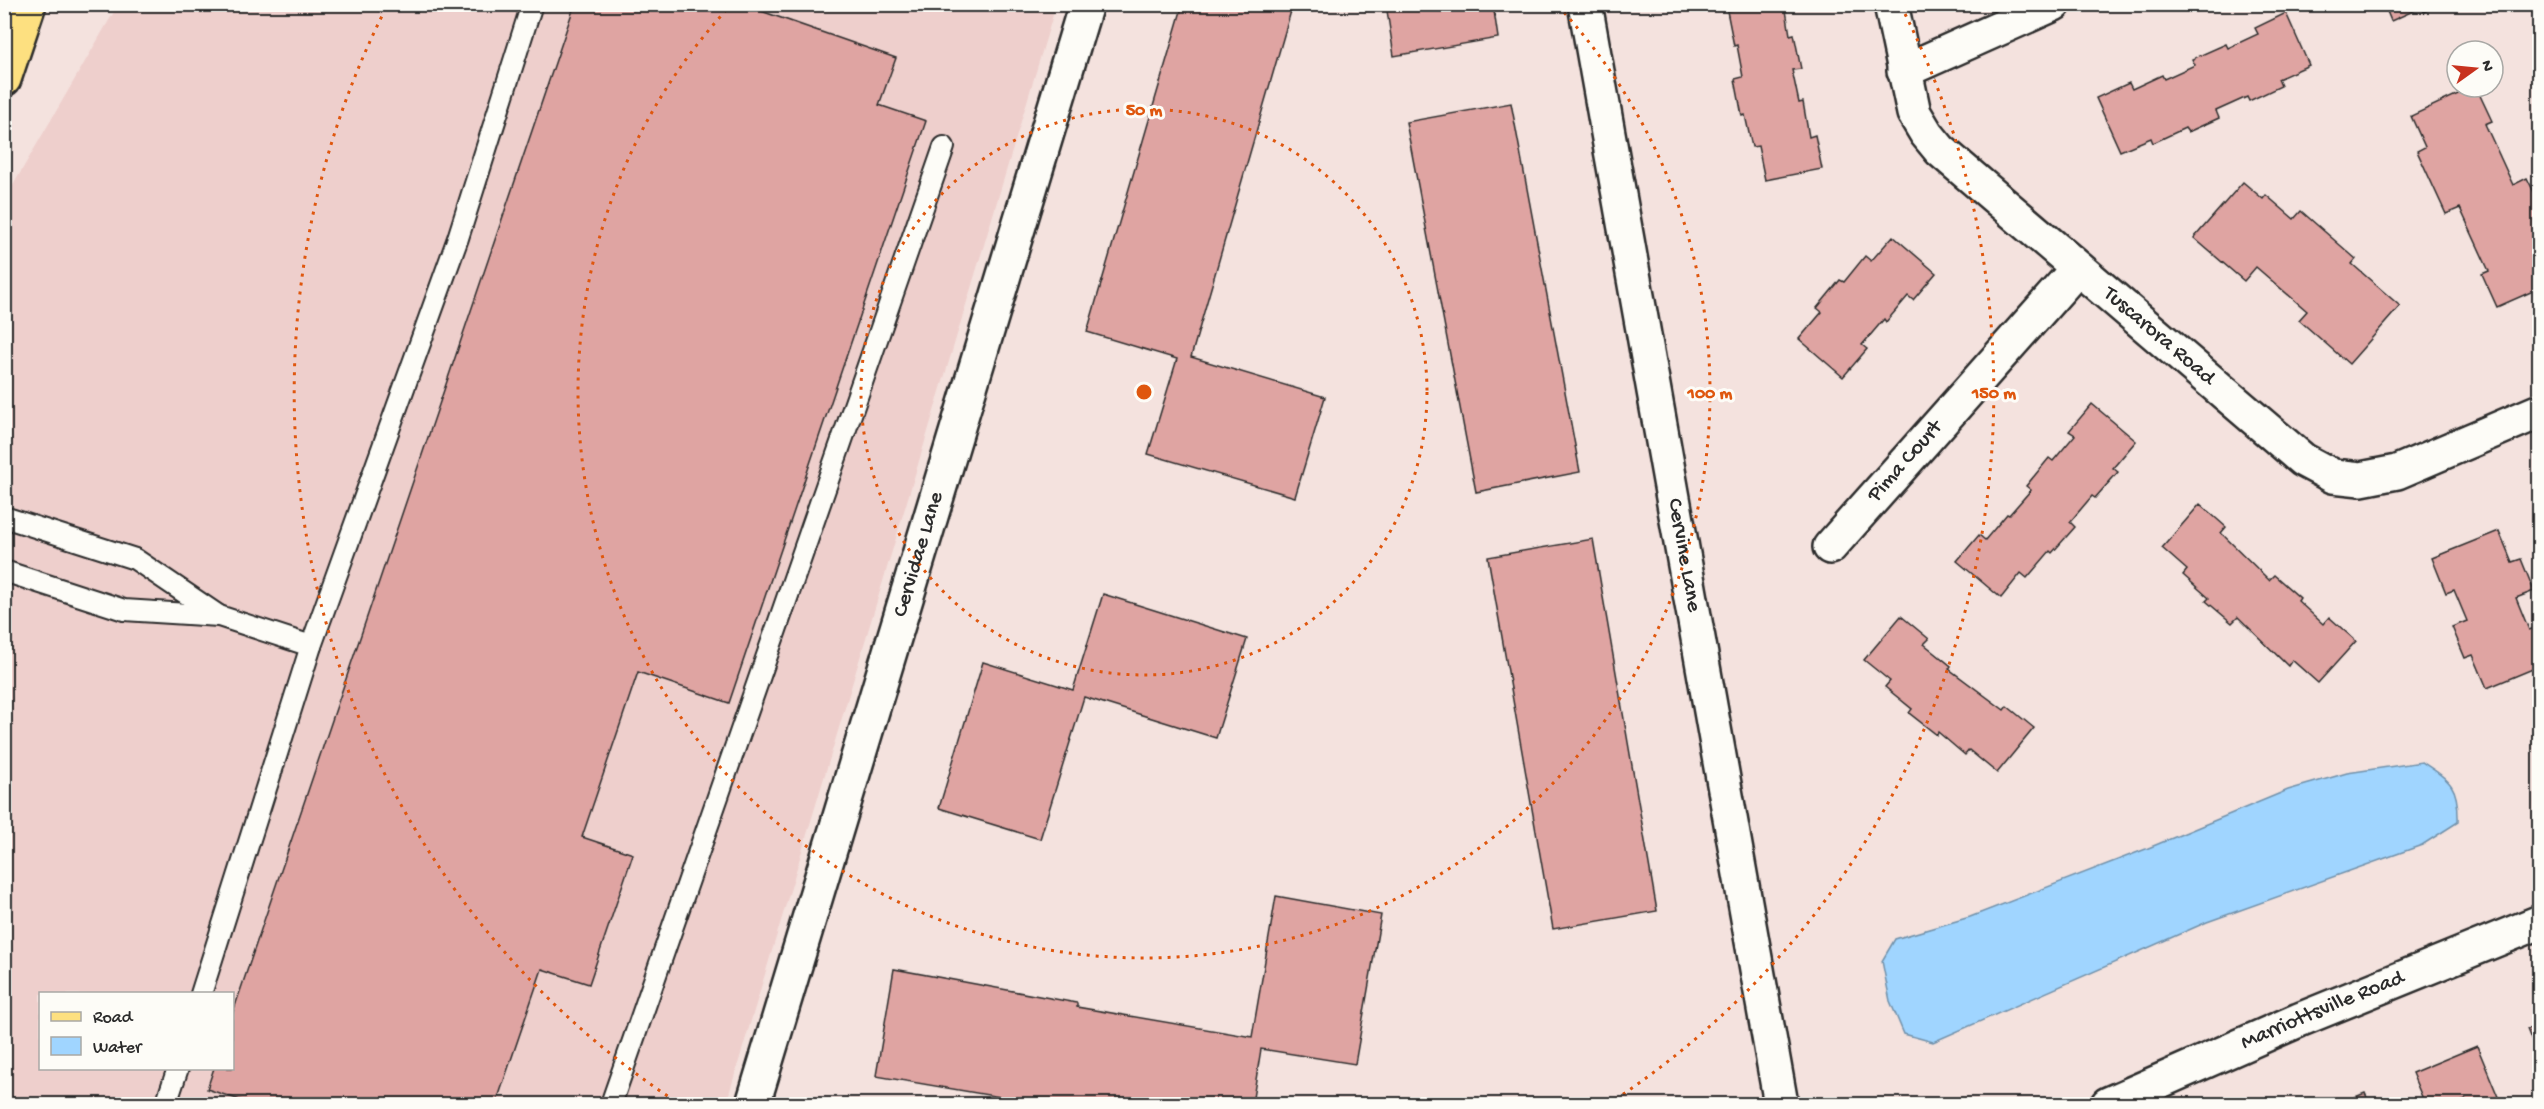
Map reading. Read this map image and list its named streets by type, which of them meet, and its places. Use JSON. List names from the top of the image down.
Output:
{
  "streets": {
    "street": [
      "Tuscarora Road",
      "Pima Court",
      "Cervidae Lane",
      "Cervine Lane",
      "Marriottsville Road"
    ]
  },
  "crossings": [
    ["Tuscarora Road", "Pima Court"]
  ],
  "legend": ["Road", "Water"],
  "north": "right",
  "rings": ["50 m", "100 m", "150 m"]
}
